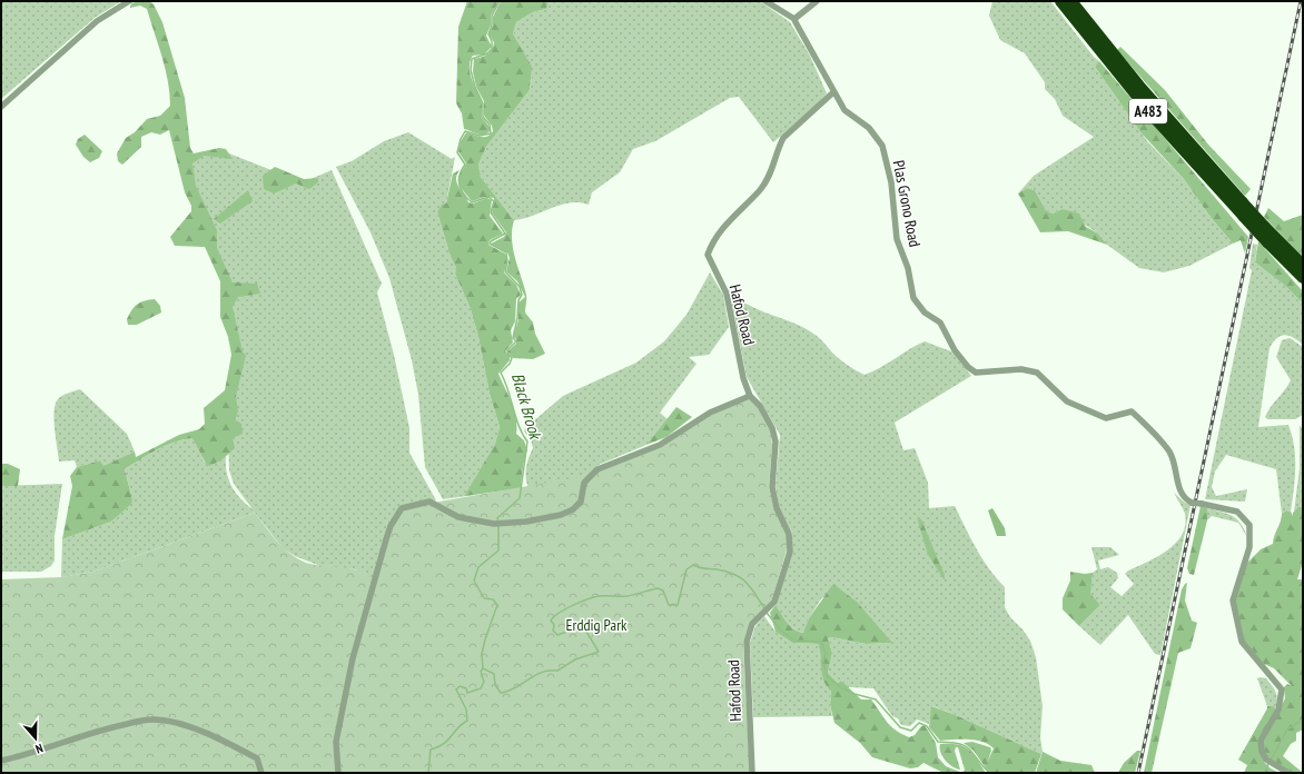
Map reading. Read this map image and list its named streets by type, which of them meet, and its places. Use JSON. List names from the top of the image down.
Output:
{
  "streets": {
    "highway": ["A483"],
    "street": ["Plas Grono Road", "Hafod Road"]
  },
  "crossings": [
    ["Plas Grono Road", "Hafod Road"]
  ],
  "water": ["Black Brook"],
  "parks": ["Erddig Park"],
  "north": "bottom"
}
